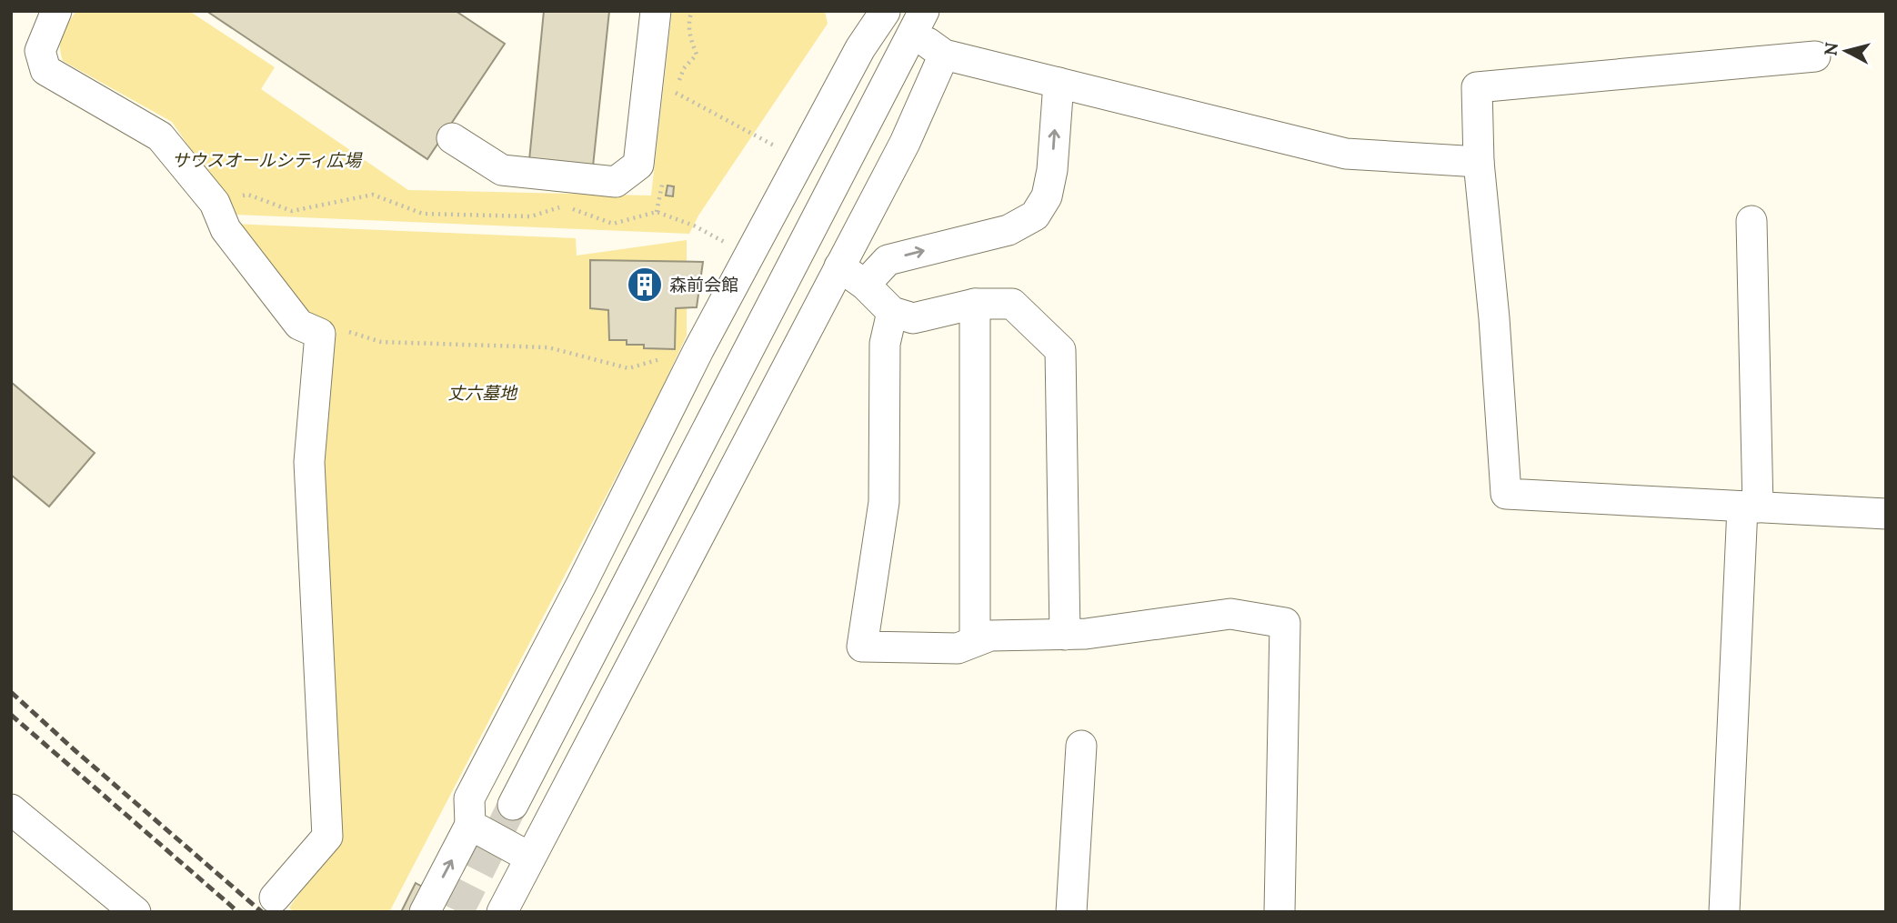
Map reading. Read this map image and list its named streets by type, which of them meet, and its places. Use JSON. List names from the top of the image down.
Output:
{
  "parks": ["サウスオールシティ広場", "丈六墓地"],
  "places": {
    "building": ["森前会館"]
  },
  "north": "left"
}
